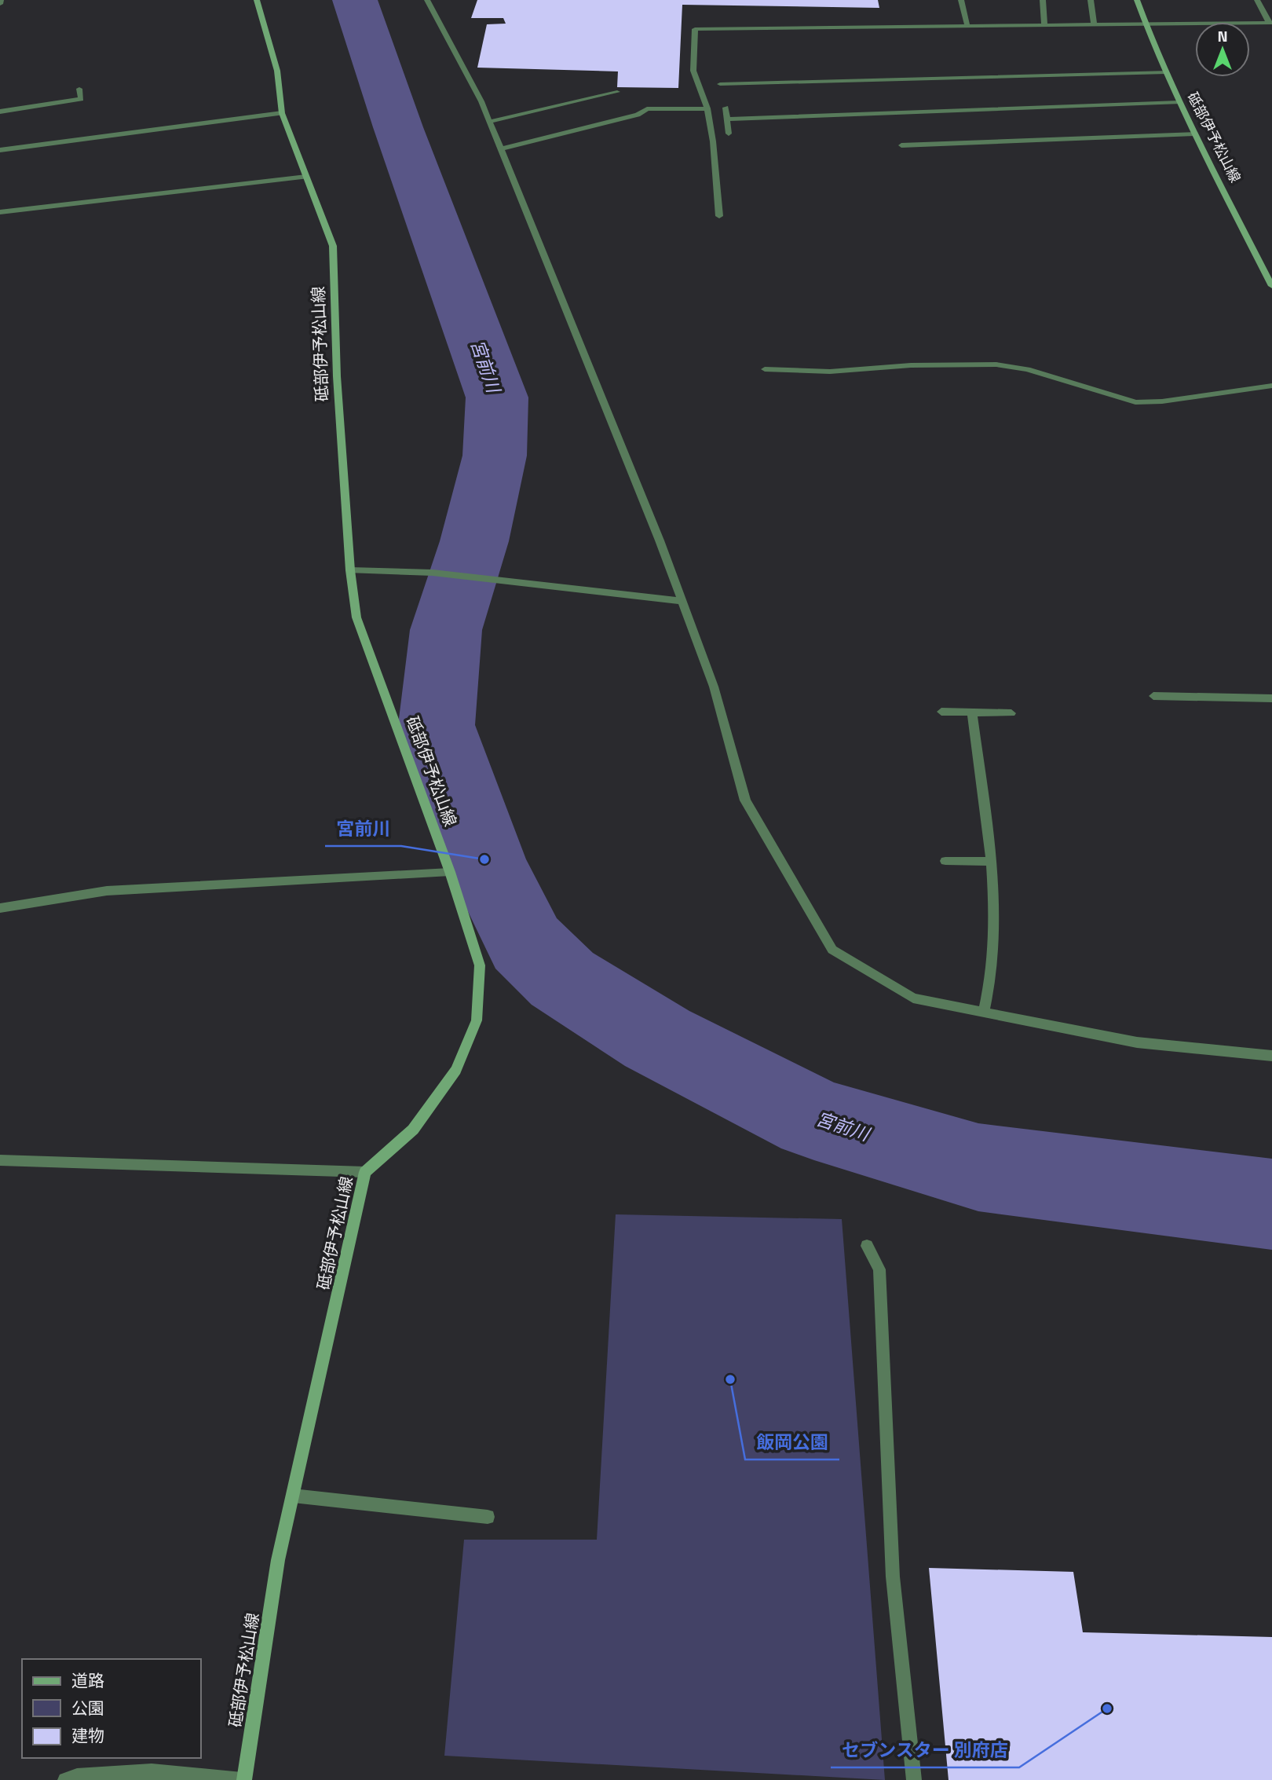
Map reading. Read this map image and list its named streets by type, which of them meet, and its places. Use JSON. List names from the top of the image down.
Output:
{
  "streets": {
    "main road": ["砥部伊予松山線"]
  },
  "water": ["宮前川"],
  "places": ["宮前川", "飯岡公園", "セブンスター 別府店"],
  "legend": ["道路", "公園", "建物"],
  "north": "top"
}
